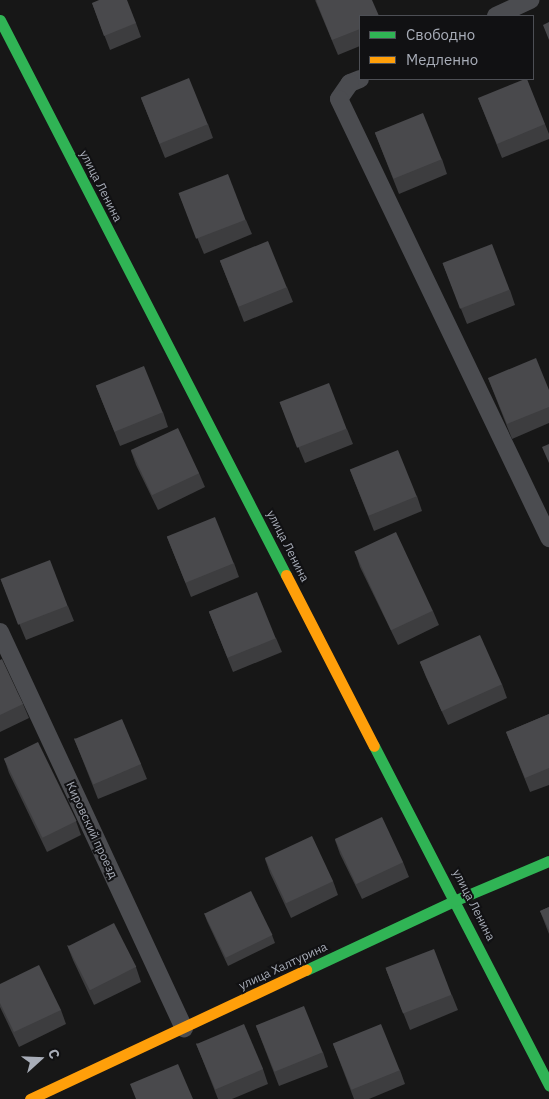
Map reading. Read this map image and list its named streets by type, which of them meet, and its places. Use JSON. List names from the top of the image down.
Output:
{
  "streets": {
    "main road": ["улица Ленина", "улица Халтурина"],
    "lane": ["Кировский проезд"]
  },
  "crossings": [
    ["улица Ленина", "улица Халтурина"],
    ["Кировский проезд", "улица Халтурина"]
  ],
  "legend": ["Свободно", "Медленно"],
  "north": "right"
}
